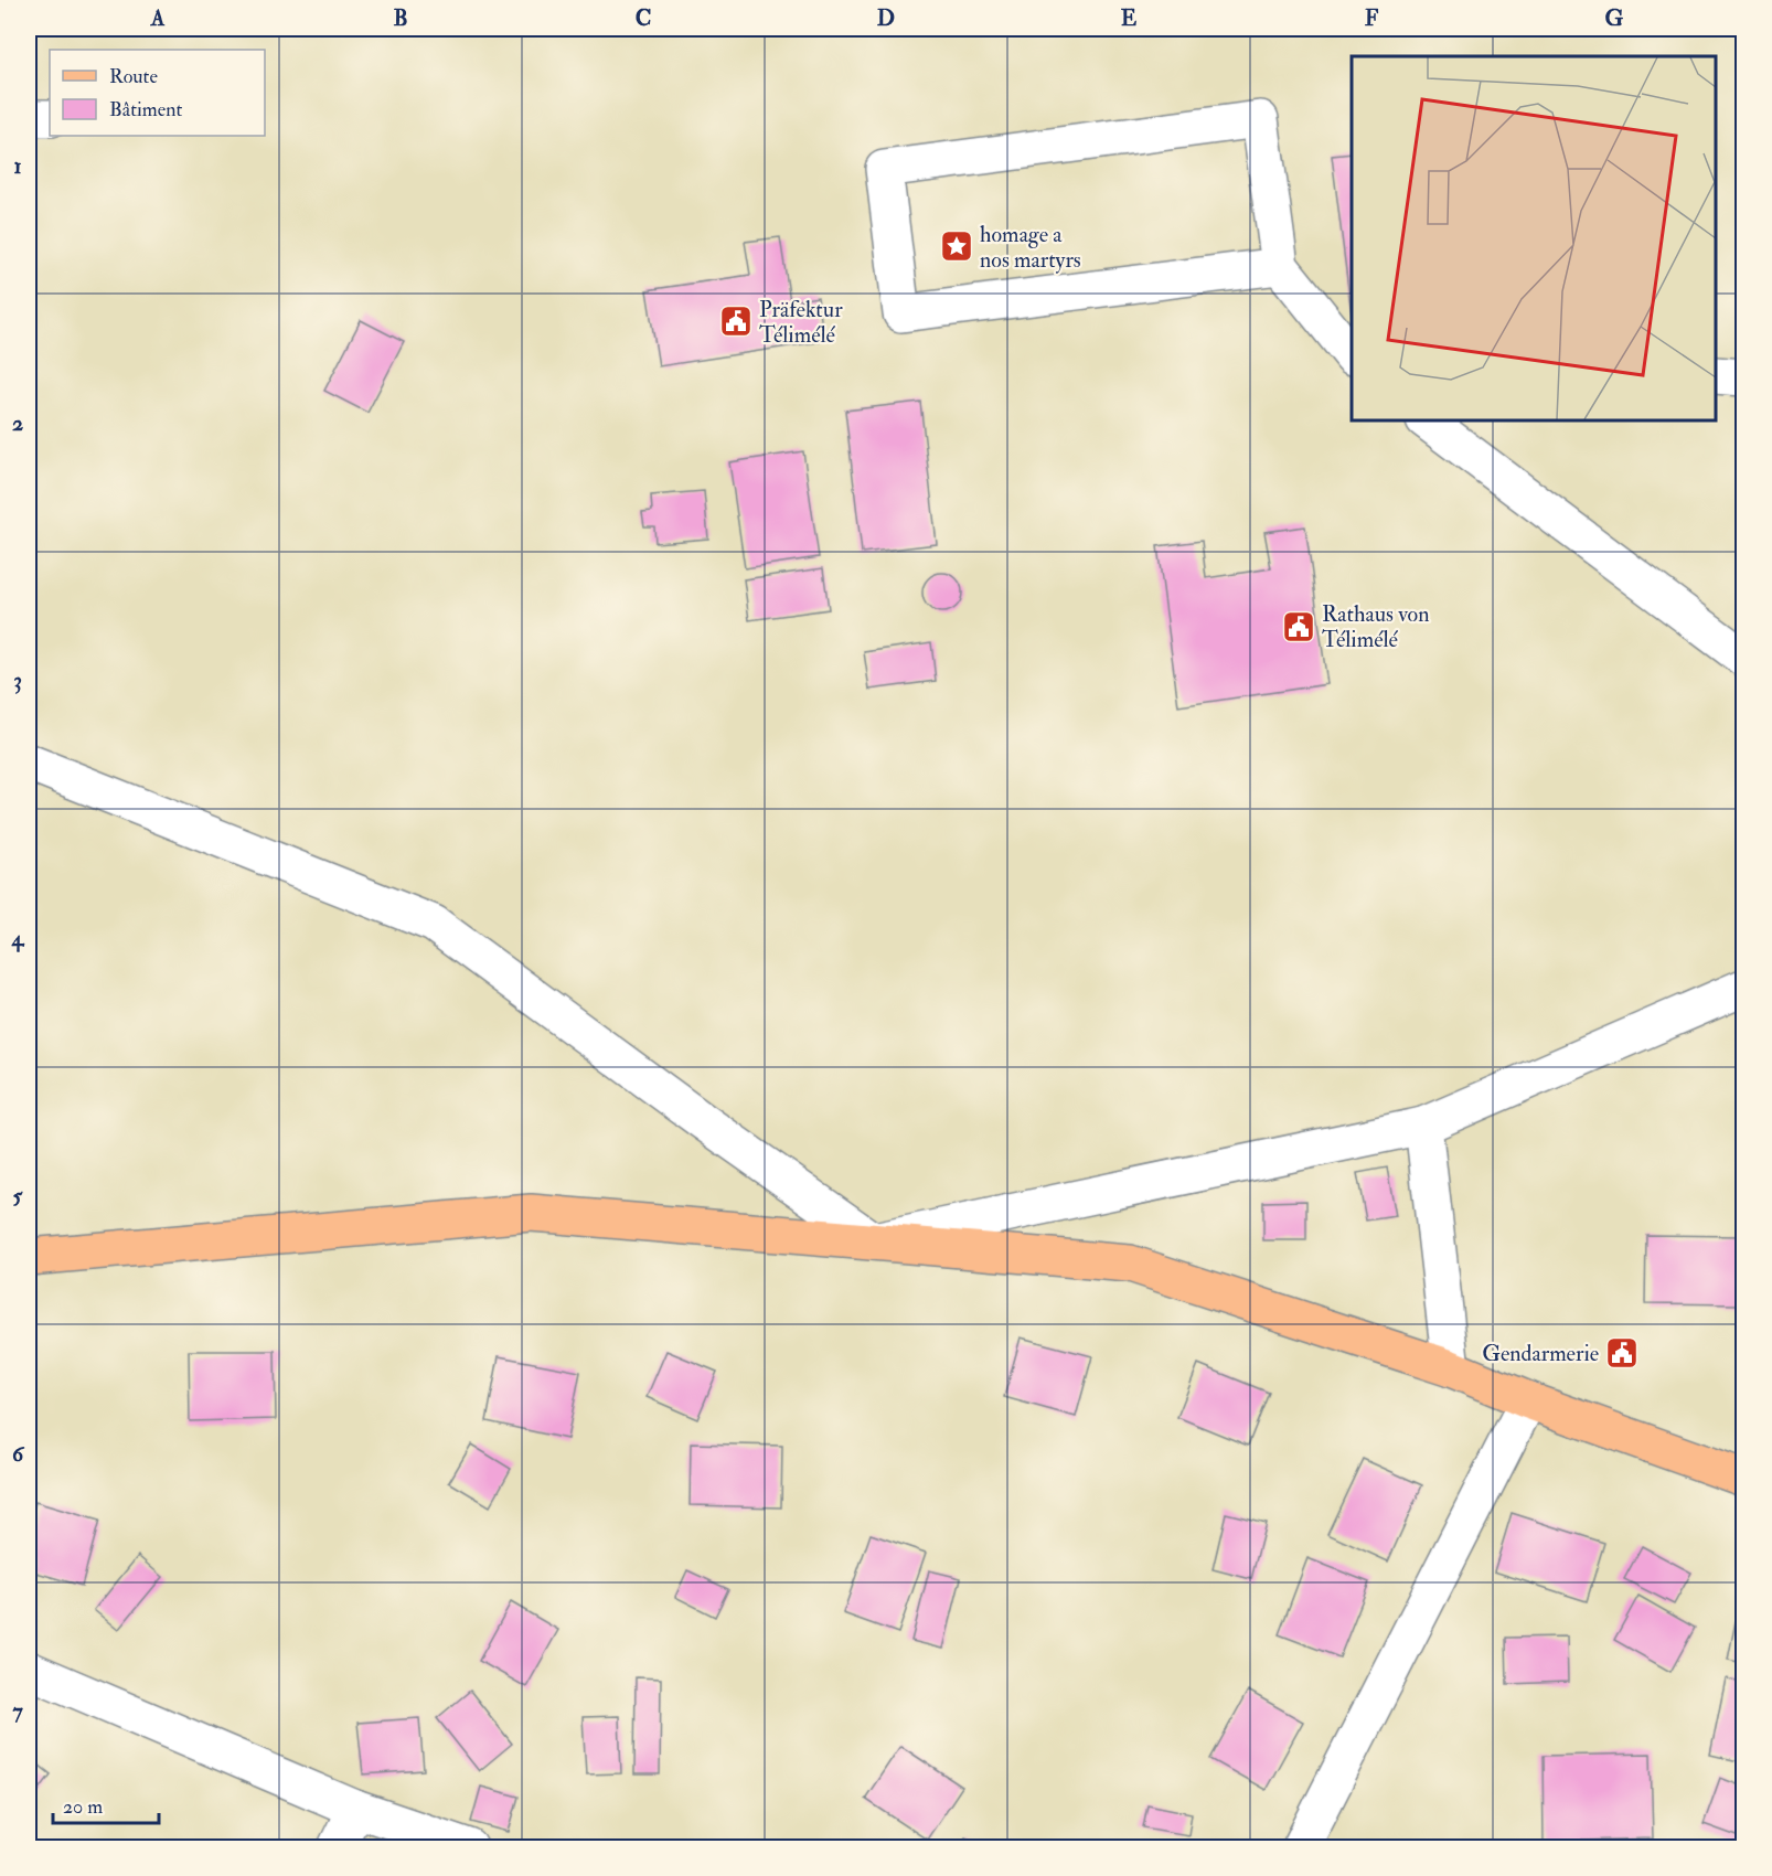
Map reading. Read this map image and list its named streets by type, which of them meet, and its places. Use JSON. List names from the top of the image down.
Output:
{
  "places": {
    "place": ["homage a nos martyrs"],
    "public building": ["Präfektur Télimélé", "Rathaus von Télimélé", "Gendarmerie"]
  },
  "legend": ["Route", "Bâtiment"],
  "scale_bar": "20 m",
  "grid": {
    "columns": [
      "A",
      "B",
      "C",
      "D",
      "E",
      "F",
      "G"
    ],
    "rows": [
      "1",
      "2",
      "3",
      "4",
      "5",
      "6",
      "7"
    ]
  }
}
